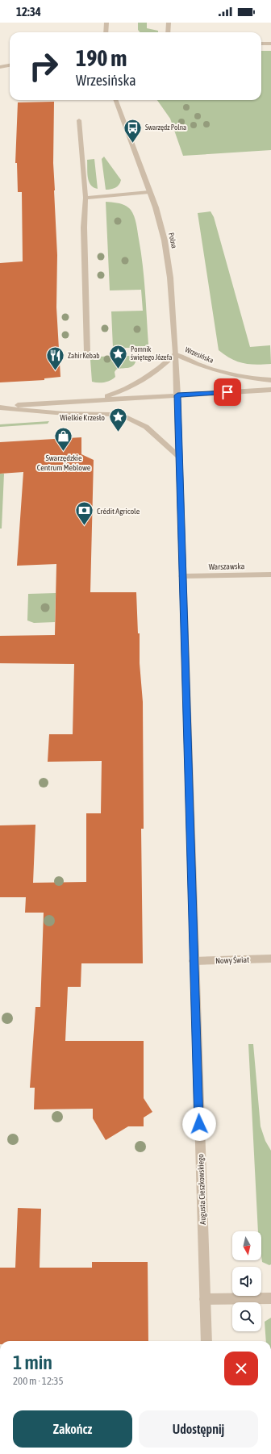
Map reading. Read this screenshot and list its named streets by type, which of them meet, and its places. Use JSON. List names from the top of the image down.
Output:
{
  "streets": {
    "street": [
      "Polna",
      "Wrzesińska",
      "Warszawska",
      "Nowy Świat",
      "Augusta Cieszkowskiego"
    ]
  },
  "crossings": [
    ["Polna", "Wrzesińska"],
    ["Polna", "Augusta Cieszkowskiego"],
    ["Wrzesińska", "Augusta Cieszkowskiego"],
    ["Warszawska", "Augusta Cieszkowskiego"],
    ["Nowy Świat", "Augusta Cieszkowskiego"]
  ],
  "places": {
    "bus stop": ["Swarzędz Polna"],
    "place": ["Pomnik świętego Józefa", "Wielkie Krzesło"],
    "restaurant": ["Zahir Kebab"],
    "shop": ["Swarzędzkie Centrum Meblowe"],
    "bank": ["Crédit Agricole"]
  },
  "north": "bottom",
  "page": {
    "status": "12:34",
    "turn": ["190 m", "Wrzesińska"],
    "heading": ["1 min", "200 m · 12:35"],
    "buttons": ["Zakończ", "Udostępnij"]
  }
}
